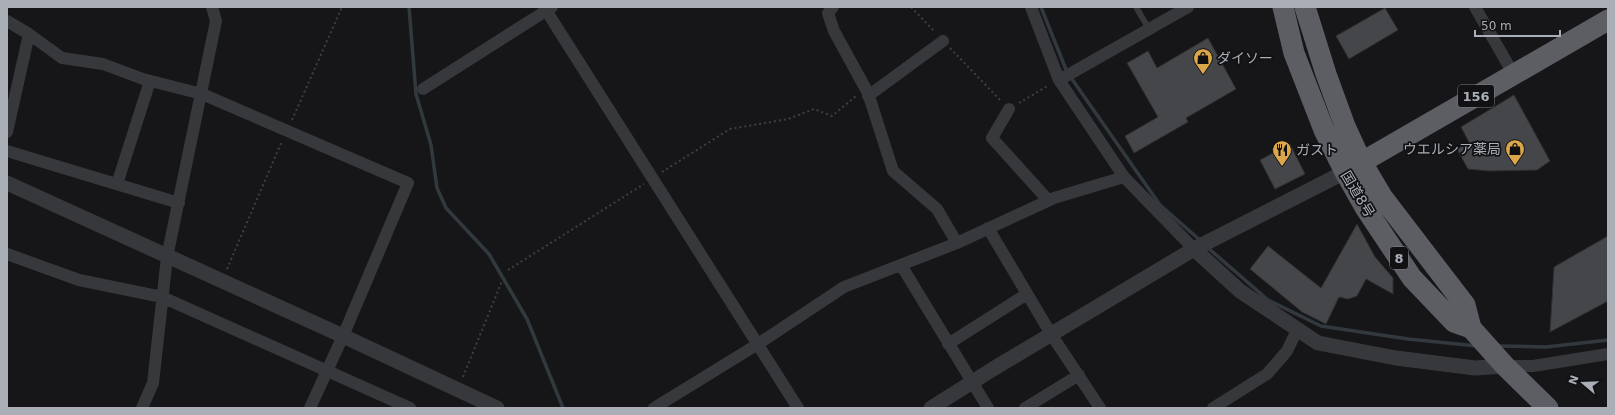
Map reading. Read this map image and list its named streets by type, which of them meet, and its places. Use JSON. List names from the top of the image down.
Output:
{
  "streets": {
    "highway": ["156", "国道8号", "8"]
  },
  "crossings": [
    ["156", "国道8号"]
  ],
  "places": {
    "shop": ["ダイソー", "ウエルシア薬局"],
    "restaurant": ["ガスト"]
  },
  "scale_bar": "50 m",
  "north": "left"
}
